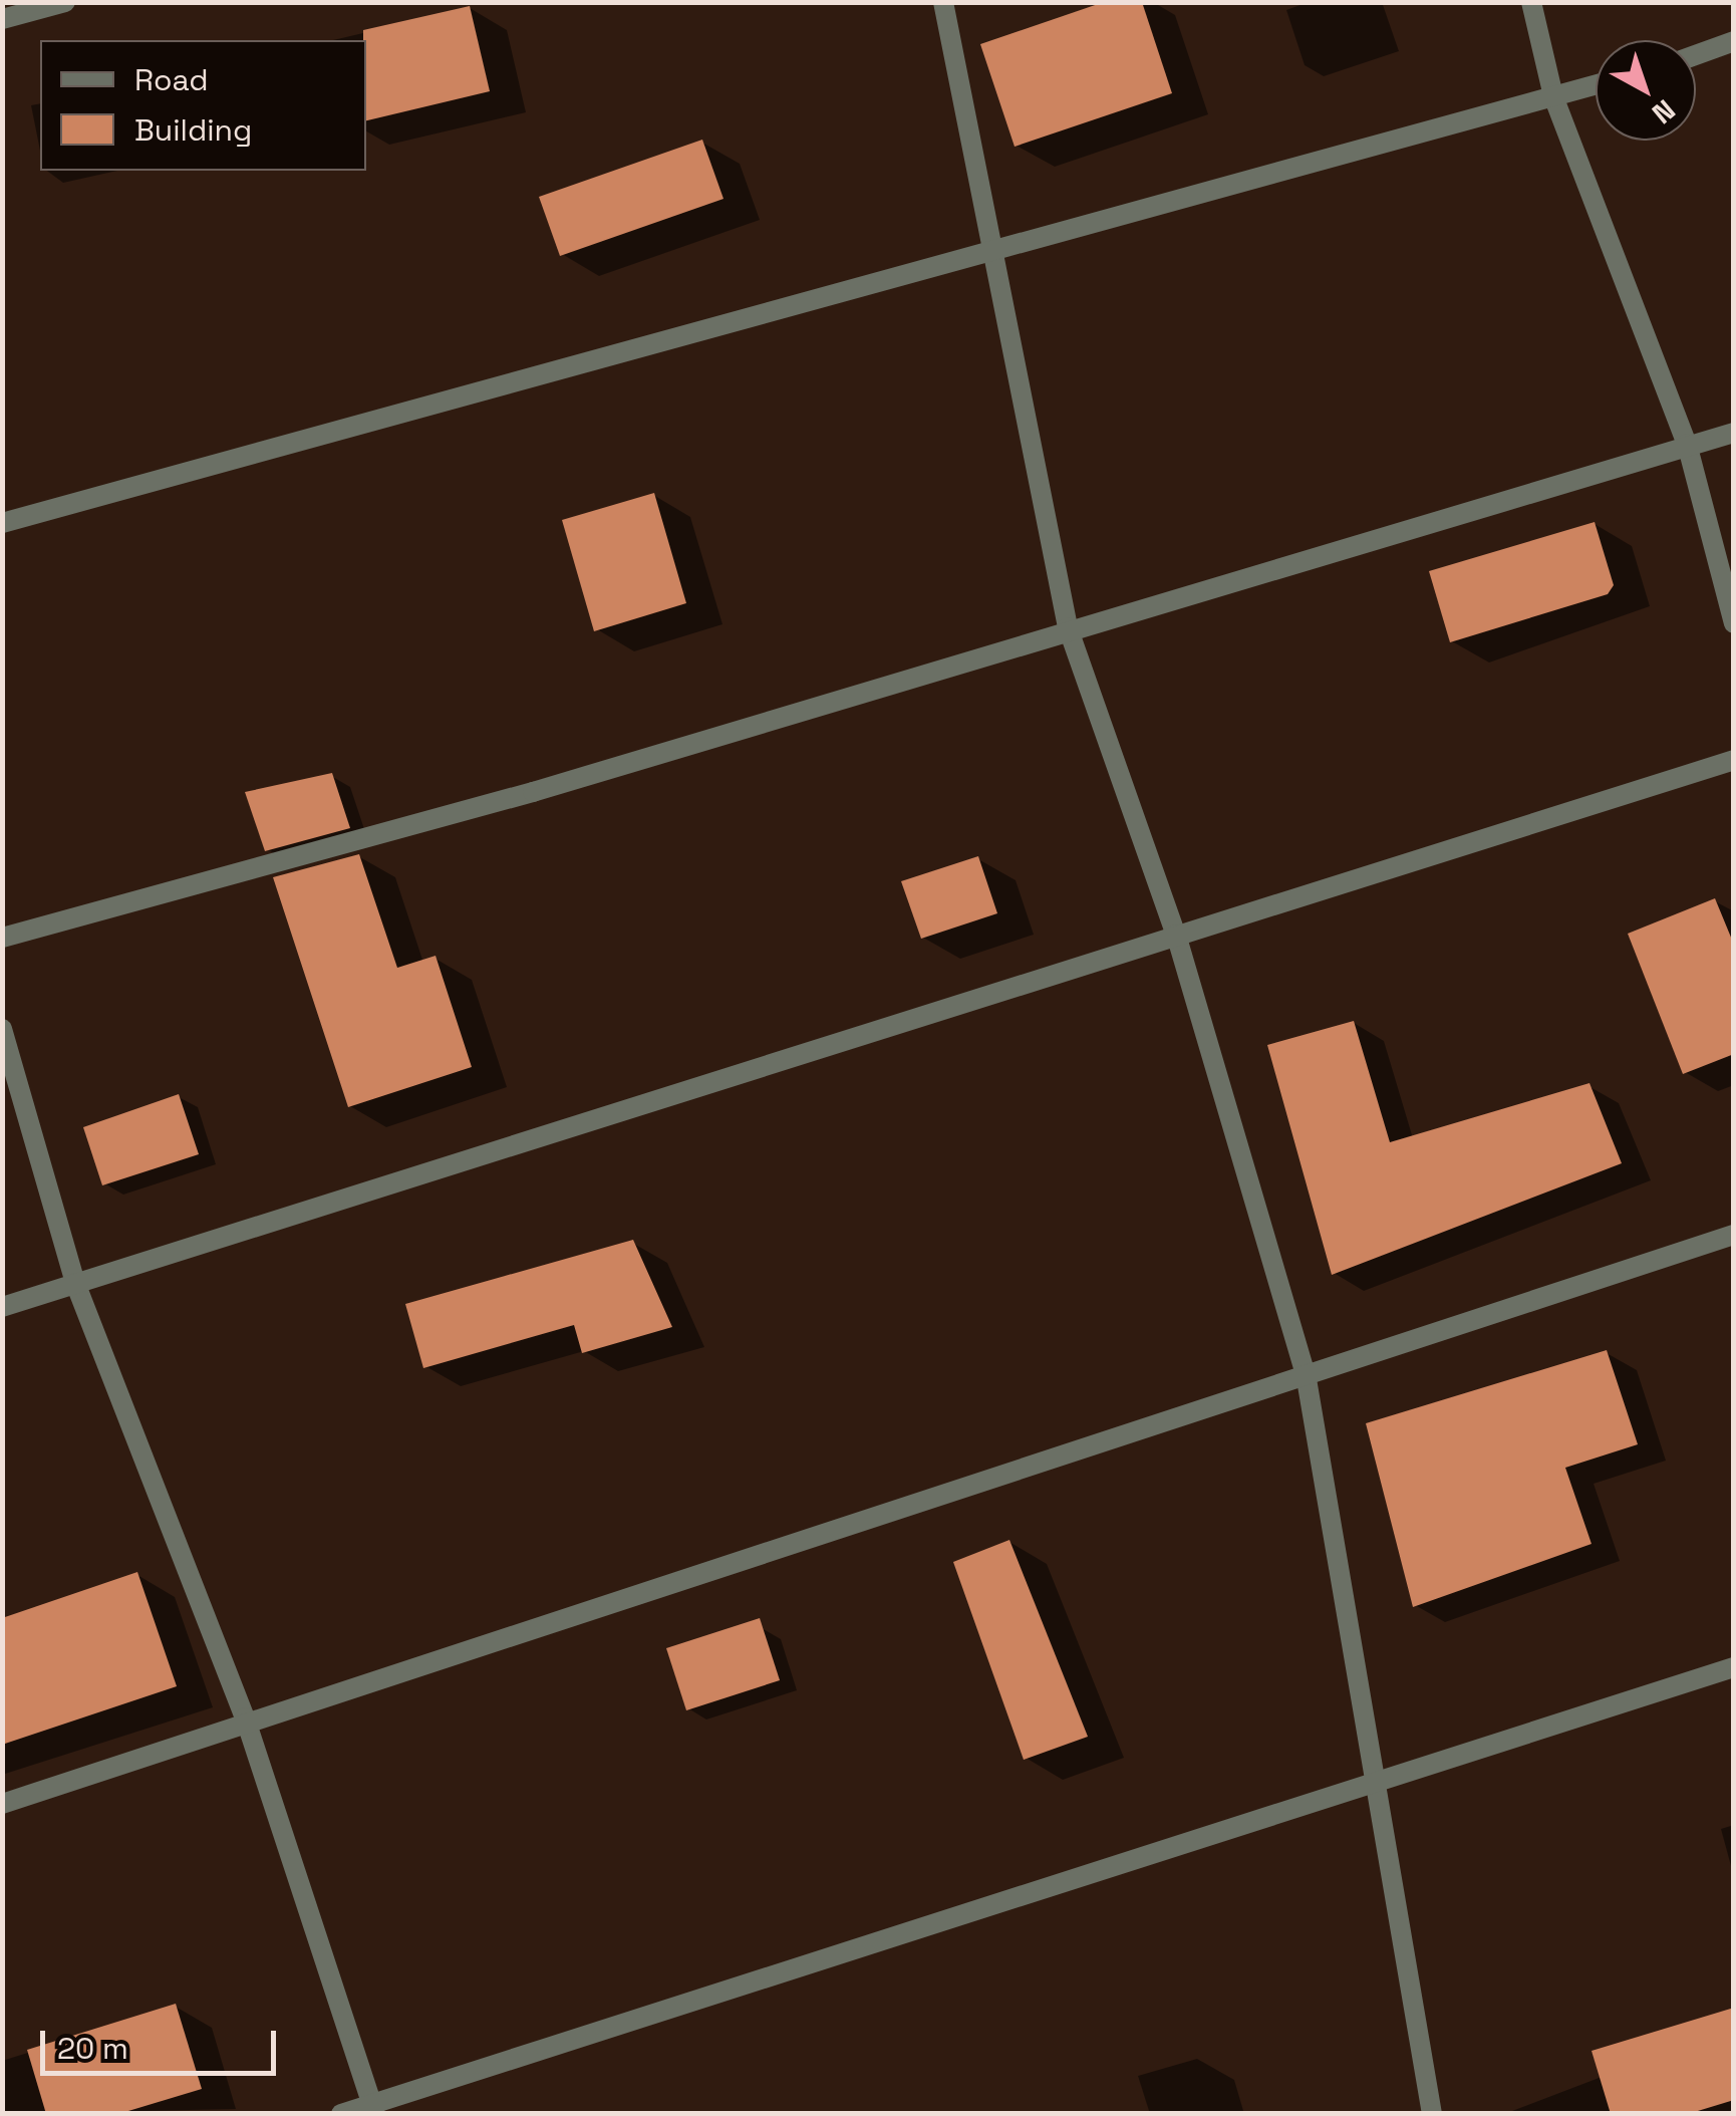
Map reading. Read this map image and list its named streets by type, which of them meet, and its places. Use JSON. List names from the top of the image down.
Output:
{
  "legend": ["Road", "Building"],
  "scale_bar": "20 m",
  "north": "bottom right"
}
